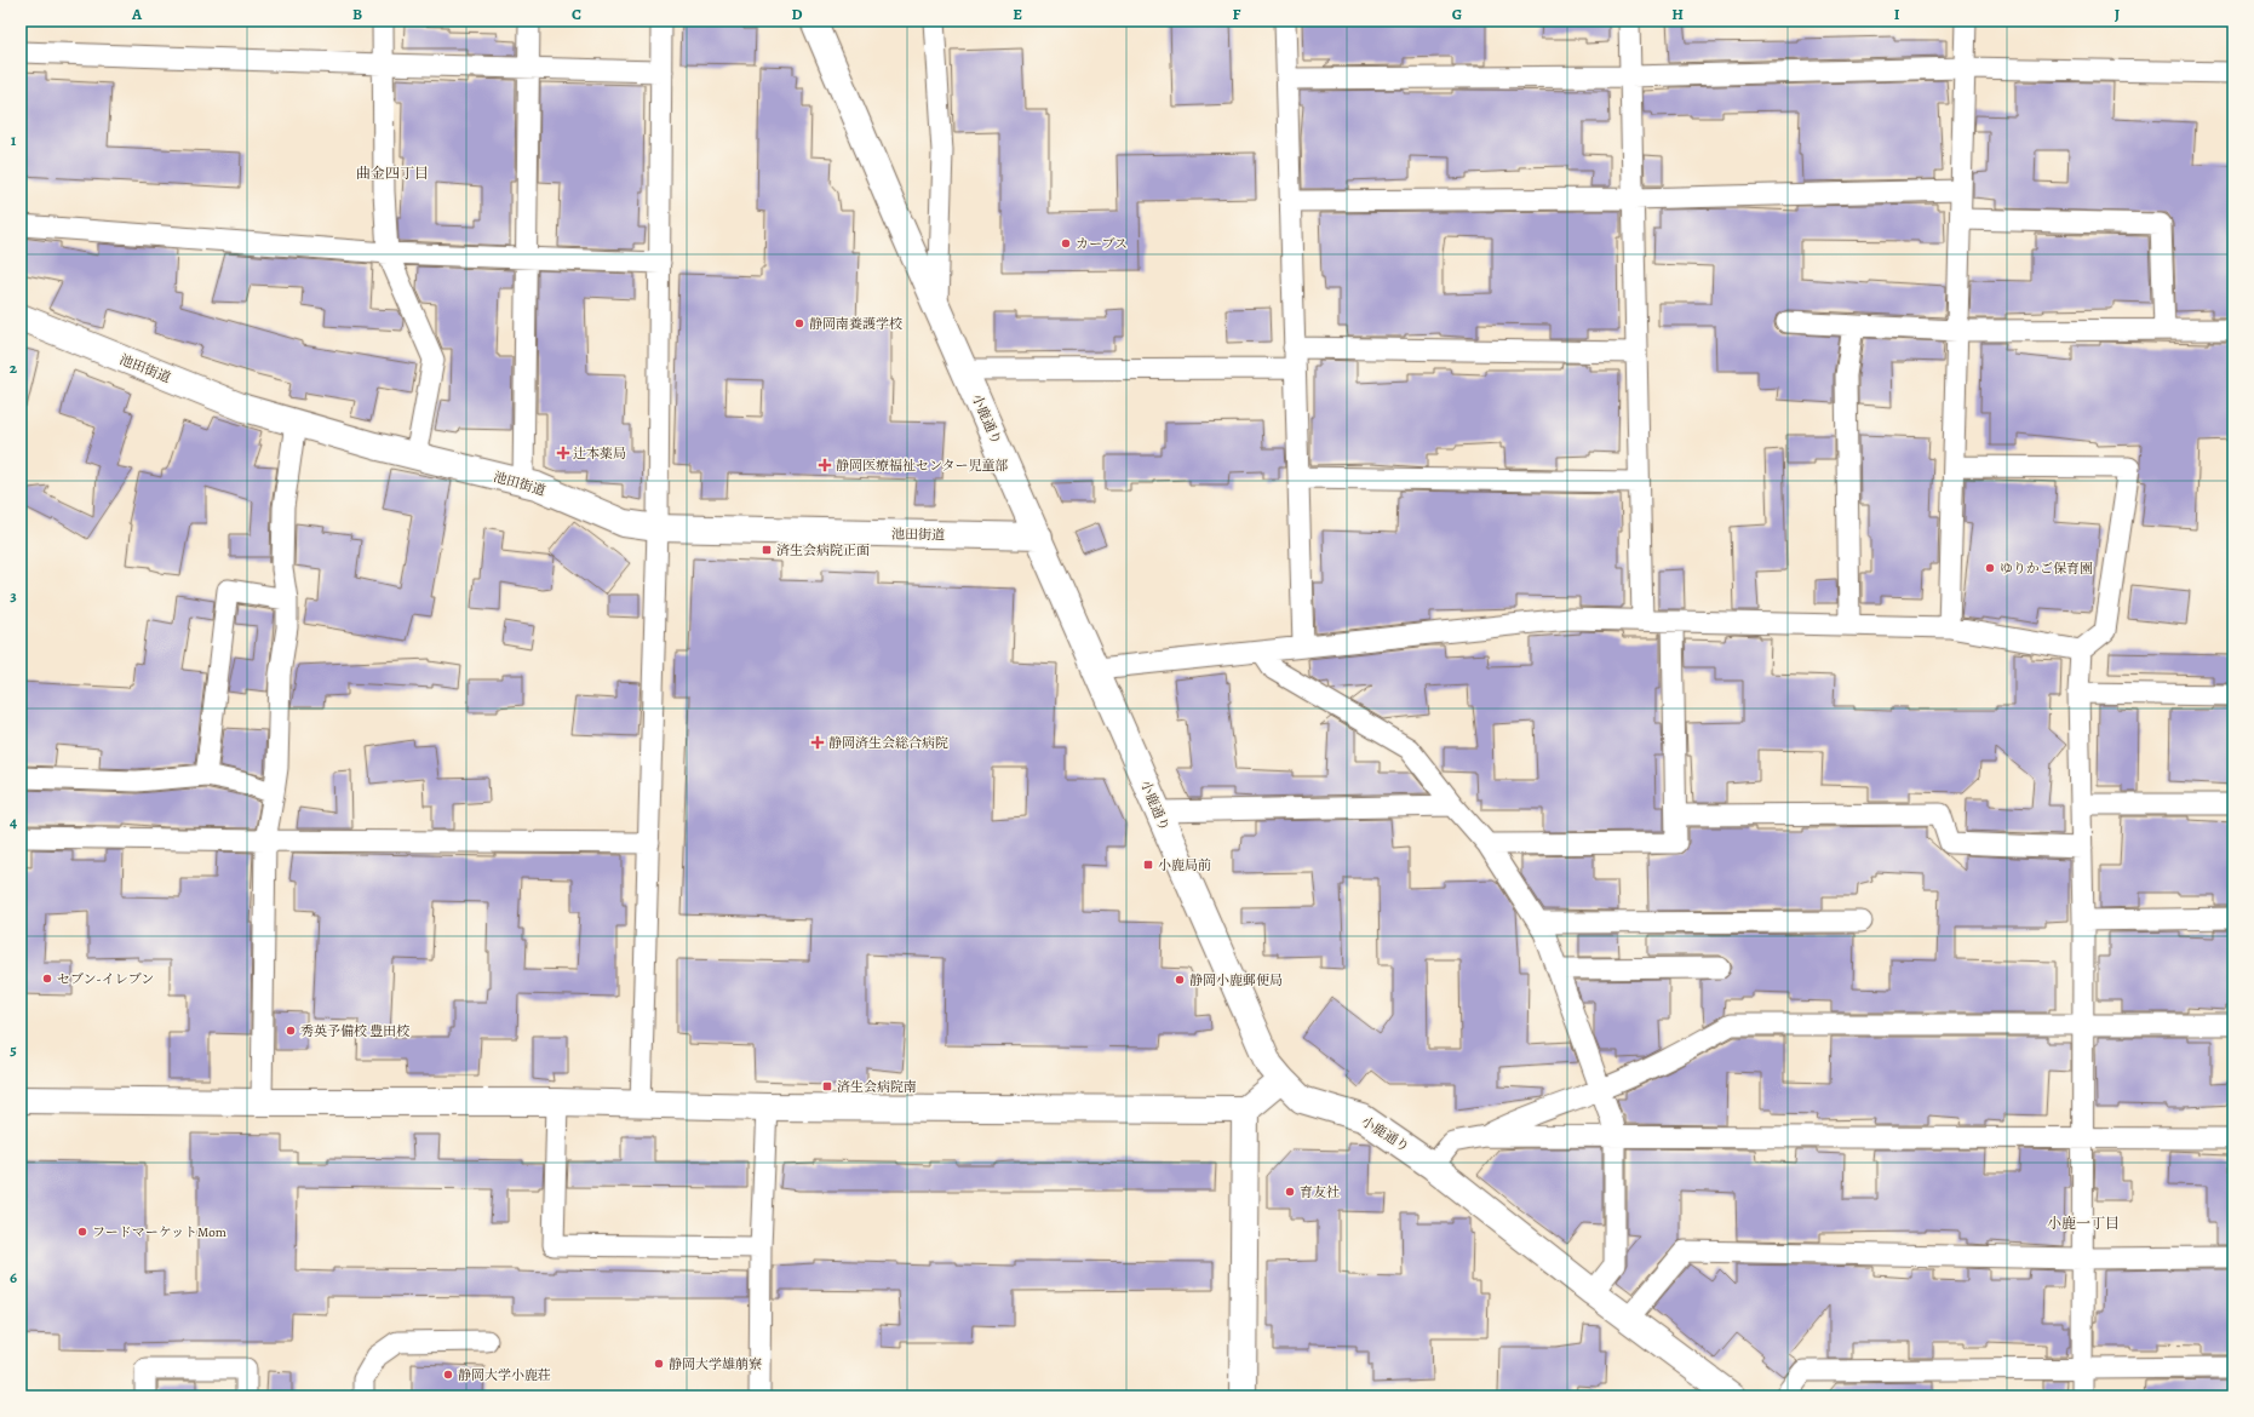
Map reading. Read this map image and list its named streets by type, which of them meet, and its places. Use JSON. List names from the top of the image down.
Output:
{
  "streets": {
    "street": ["池田街道", "小鹿通り"]
  },
  "crossings": [
    ["池田街道", "小鹿通り"]
  ],
  "districts": ["曲金四丁目", "小鹿一丁目"],
  "places": {
    "other": [
      "カーブス",
      "静岡南養護学校",
      "ゆりかご保育園",
      "セブン-イレブン",
      "静岡小鹿郵便局",
      "秀英予備校 豊田校",
      "育友社",
      "フードマーケットMom",
      "静岡大学雄萠寮",
      "静岡大学小鹿荘"
    ],
    "health": ["辻本薬局", "静岡医療福祉センター児童部", "静岡済生会総合病院"],
    "transit": ["済生会病院正面", "小鹿局前", "済生会病院南"]
  },
  "grid": {
    "columns": [
      "A",
      "B",
      "C",
      "D",
      "E",
      "F",
      "G",
      "H",
      "I",
      "J"
    ],
    "rows": [
      "1",
      "2",
      "3",
      "4",
      "5",
      "6"
    ]
  }
}
